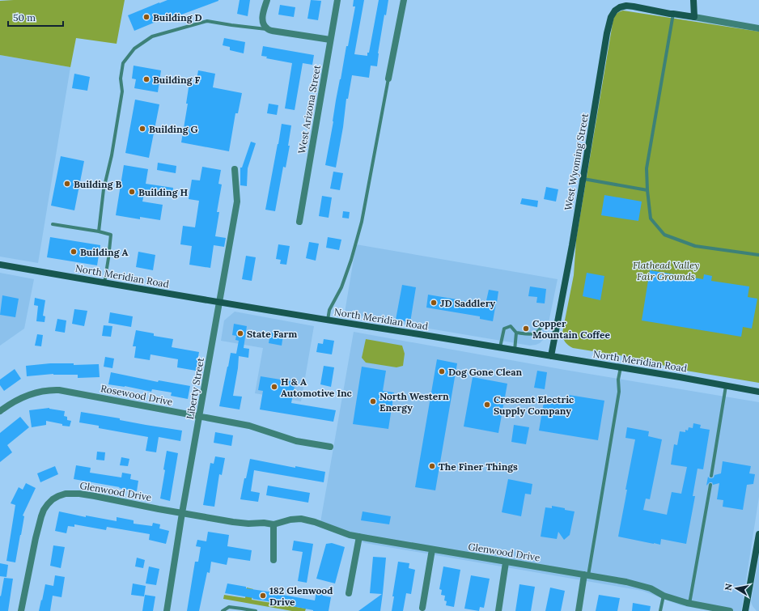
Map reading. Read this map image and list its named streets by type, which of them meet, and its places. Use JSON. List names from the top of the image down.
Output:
{
  "streets": {
    "main road": ["West Wyoming Street", "North Meridian Road"],
    "street": [
      "West Arizona Street",
      "Liberty Street",
      "Rosewood Drive",
      "Glenwood Drive"
    ]
  },
  "crossings": [
    ["West Wyoming Street", "North Meridian Road"],
    ["North Meridian Road", "Liberty Street"],
    ["Liberty Street", "Rosewood Drive"],
    ["Liberty Street", "Glenwood Drive"]
  ],
  "parks": ["Flathead Valley Fair Grounds"],
  "places": [
    "Building D",
    "Building F",
    "Building G",
    "Building B",
    "Building H",
    "Building A",
    "JD Saddlery",
    "Copper Mountain Coffee",
    "State Farm",
    "Dog Gone Clean",
    "H & A Automotive Inc",
    "North Western Energy",
    "Crescent Electric Supply Company",
    "The Finer Things",
    "182 Glenwood Drive"
  ],
  "scale_bar": "50 m",
  "north": "left"
}
